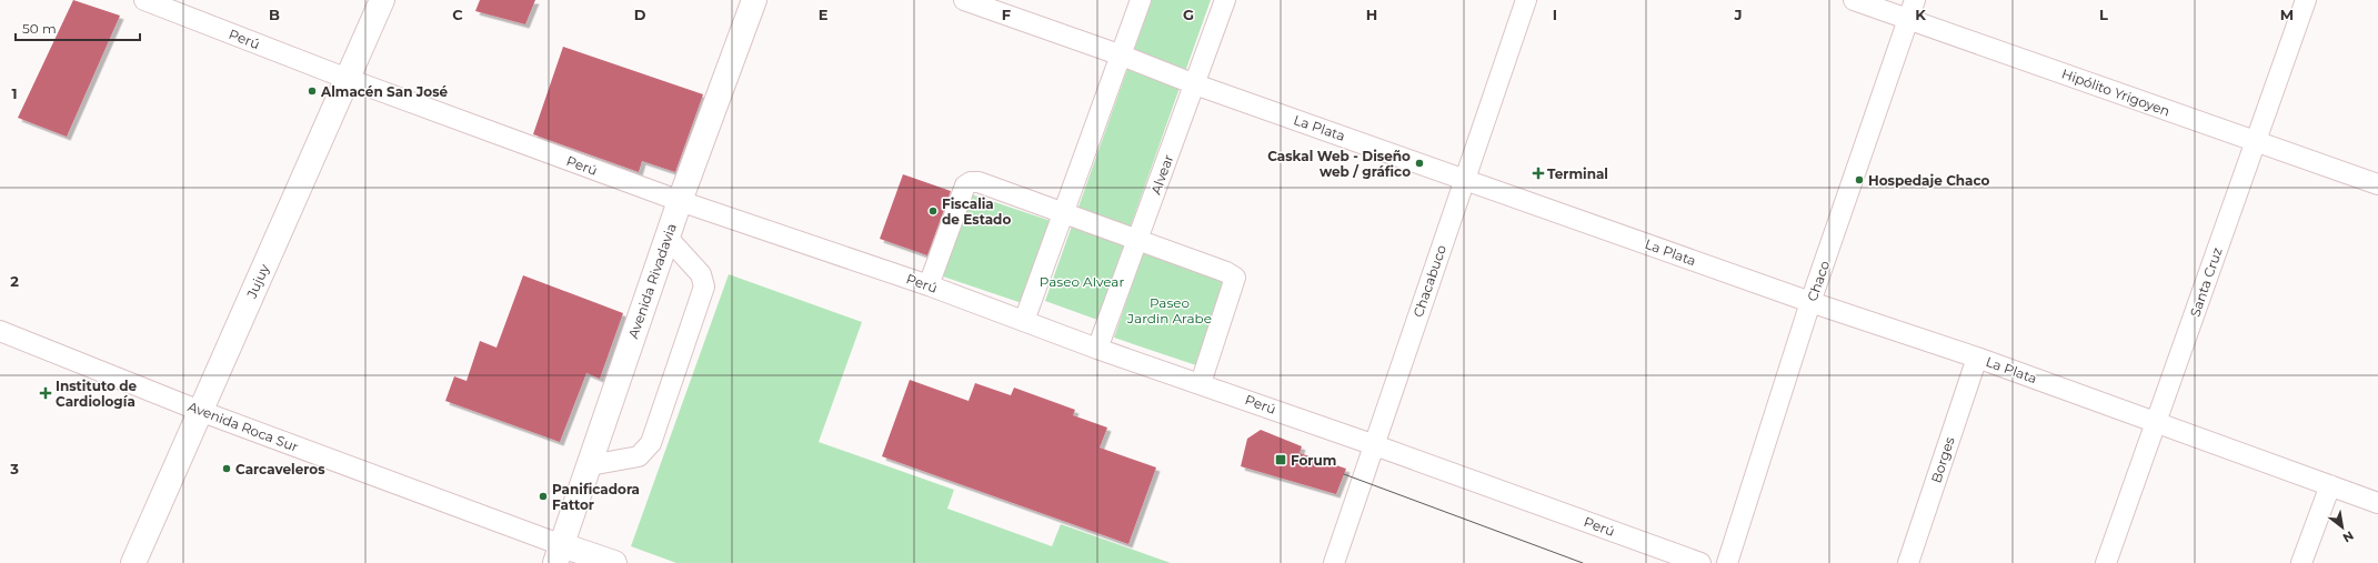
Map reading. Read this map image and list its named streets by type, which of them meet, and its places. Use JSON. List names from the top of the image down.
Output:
{
  "streets": {
    "main road": ["Jujuy", "Avenida Rivadavia", "Avenida Roca Sur"],
    "street": [
      "Perú",
      "Hipólito Yrigoyen",
      "La Plata",
      "Alvear",
      "Chacabuco",
      "Chaco",
      "Santa Cruz",
      "Borges"
    ]
  },
  "crossings": [
    ["Perú", "Alvear"],
    ["Perú", "Jujuy"],
    ["Perú", "Avenida Rivadavia"],
    ["Perú", "Chacabuco"],
    ["Hipólito Yrigoyen", "Chaco"],
    ["Hipólito Yrigoyen", "Santa Cruz"],
    ["La Plata", "Alvear"],
    ["La Plata", "Chacabuco"],
    ["La Plata", "Chaco"],
    ["La Plata", "Santa Cruz"],
    ["La Plata", "Borges"],
    ["Jujuy", "Avenida Roca Sur"],
    ["Avenida Rivadavia", "Avenida Roca Sur"]
  ],
  "parks": ["Paseo Alvear", "Paseo Jardin Arabe"],
  "places": {
    "other": [
      "Almacén San José",
      "Caskal Web - Diseño web / gráfico",
      "Hospedaje Chaco",
      "Fiscalia de Estado",
      "Carcaveleros",
      "Panificadora Fattor"
    ],
    "health": ["Terminal", "Instituto de Cardiología"],
    "transit": ["Forum"]
  },
  "scale_bar": "50 m",
  "north": "bottom right",
  "grid": {
    "columns": [
      "B",
      "C",
      "D",
      "E",
      "F",
      "G",
      "H",
      "I",
      "J",
      "K",
      "L",
      "M"
    ],
    "rows": ["1", "2", "3"]
  }
}
